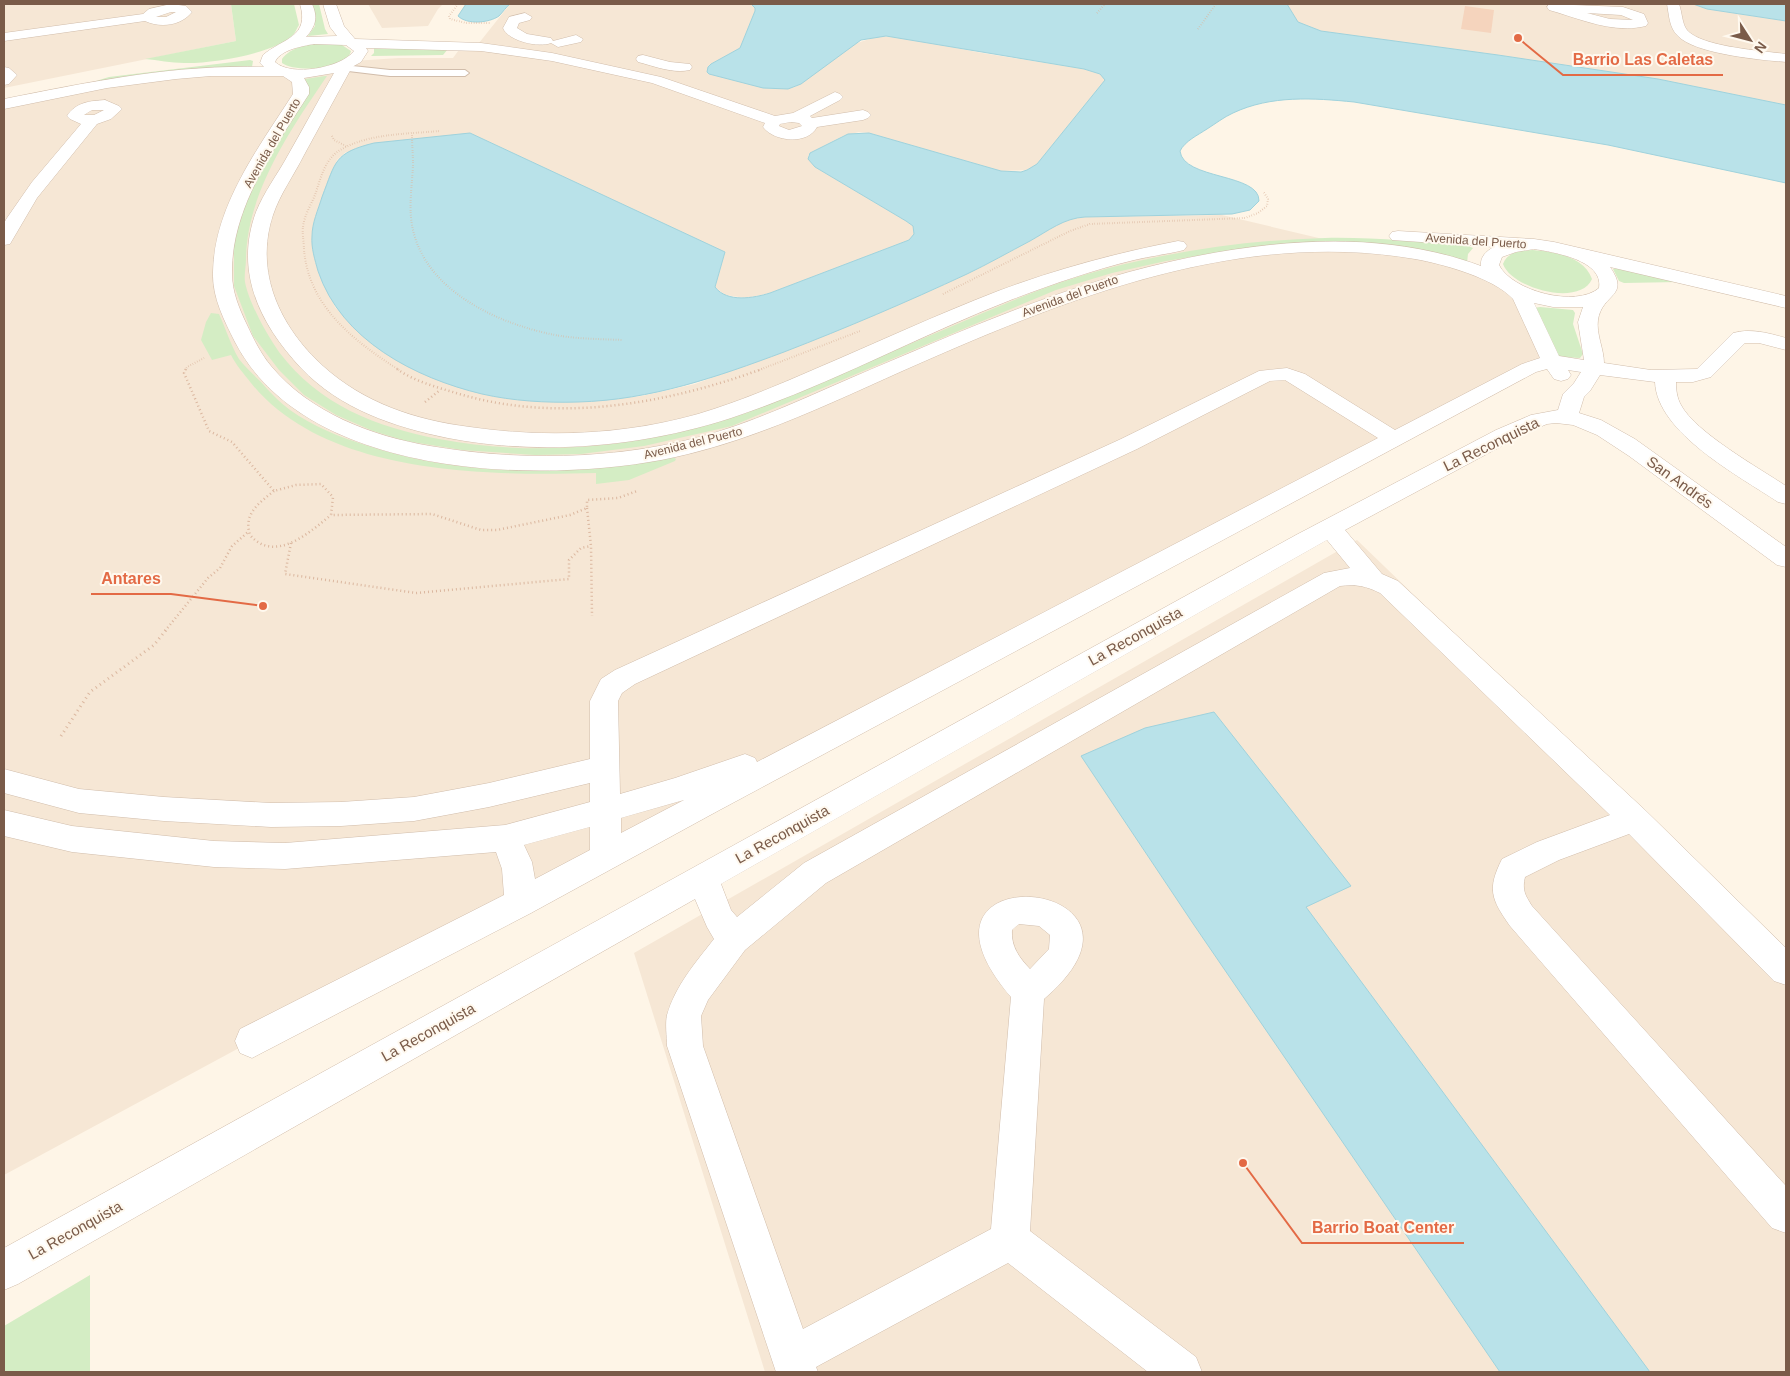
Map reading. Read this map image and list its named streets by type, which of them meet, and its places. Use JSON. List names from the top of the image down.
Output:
{
  "streets": {
    "street": ["Avenida del Puerto", "La Reconquista", "San Andrés"]
  },
  "crossings": [
    ["La Reconquista", "San Andrés"]
  ],
  "places": ["Barrio Las Caletas", "Antares", "Barrio Boat Center"],
  "north": "bottom right"
}
